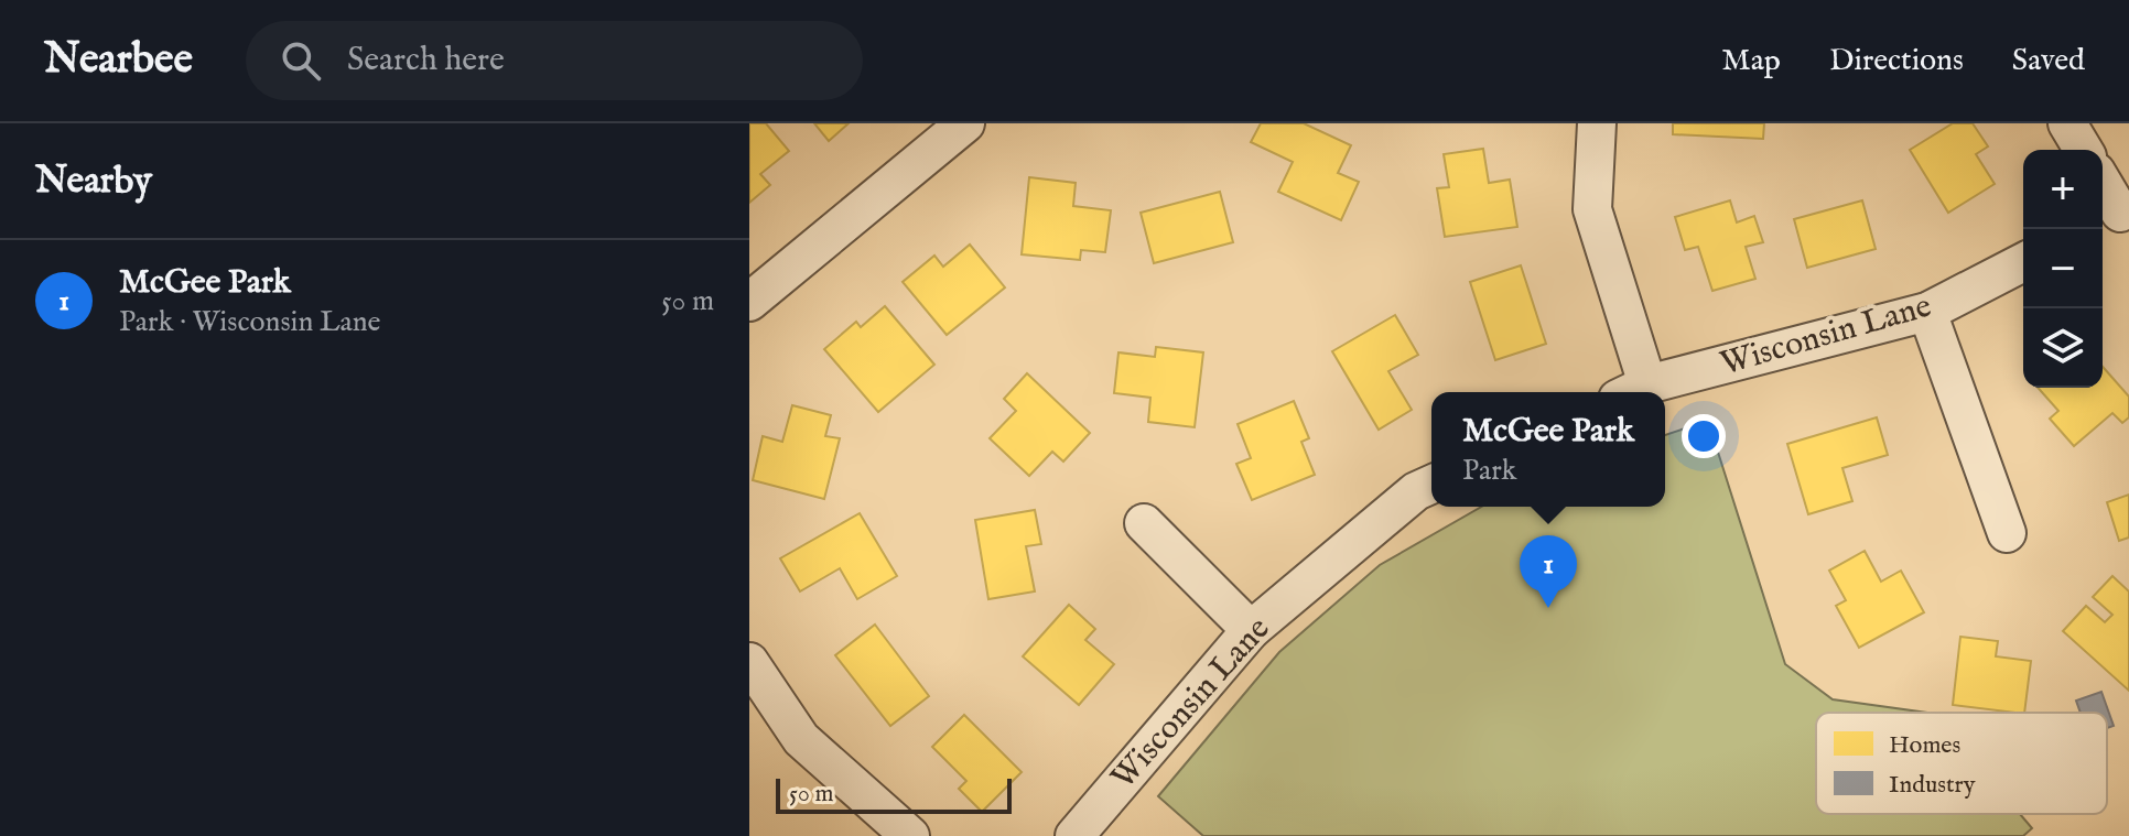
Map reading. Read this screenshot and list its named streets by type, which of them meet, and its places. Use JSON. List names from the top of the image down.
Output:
{
  "streets": {
    "street": ["Wisconsin Lane"]
  },
  "legend": ["Homes", "Industry"],
  "scale_bar": "50 m",
  "page": {
    "header": "Nearbee",
    "search": "Search here",
    "nav": ["Map", "Directions", "Saved"],
    "heading": "Nearby",
    "map_buttons": ["+", "−"],
    "list": [
      {
        "mark": "1",
        "name": "McGee Park",
        "note": "Park · Wisconsin Lane",
        "value": "50 m"
      }
    ],
    "popup": ["McGee Park", "Park"],
    "pins": "1",
    "scale": "50 m"
  }
}
